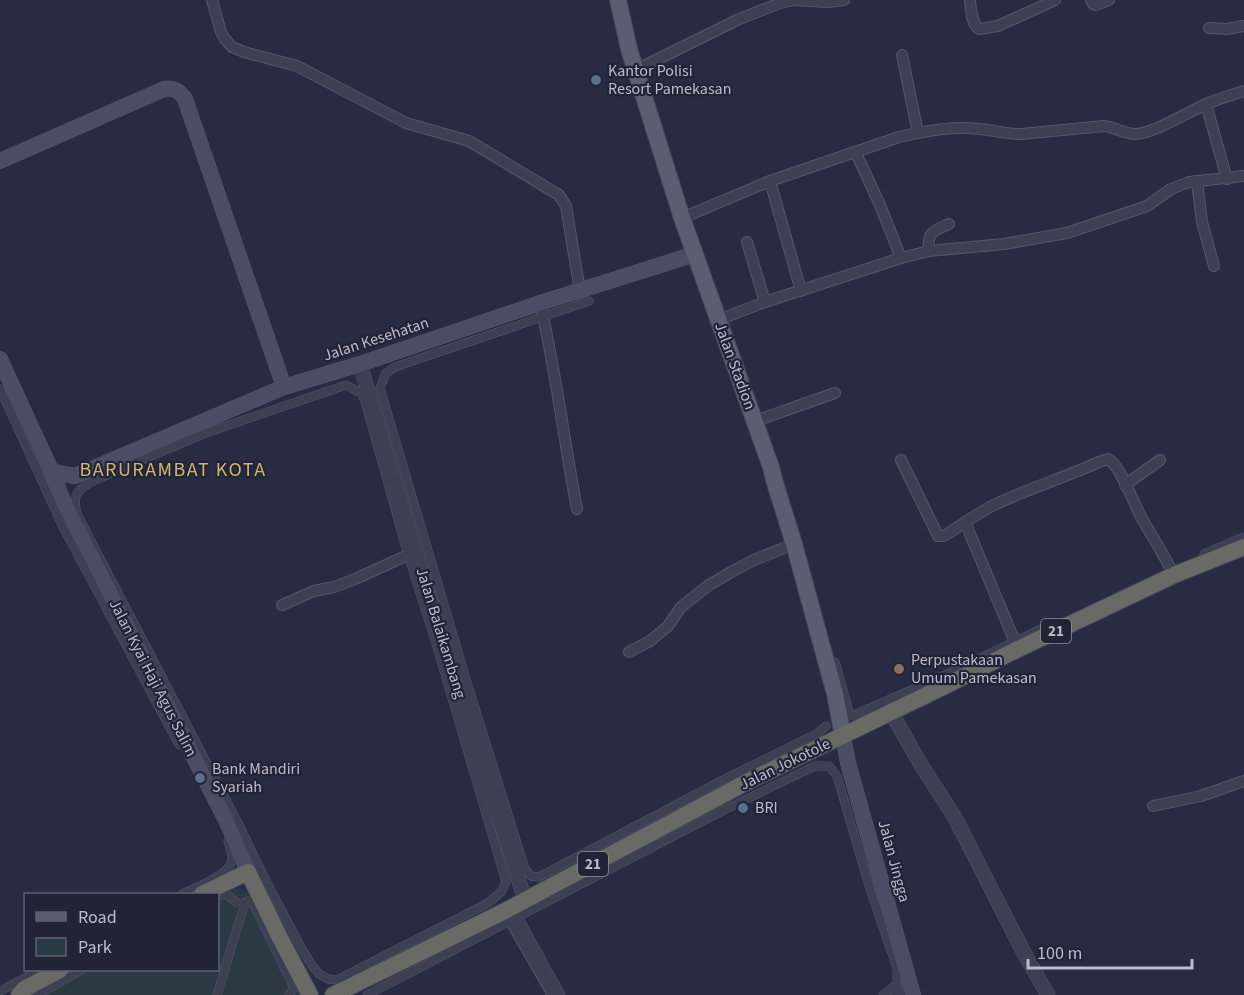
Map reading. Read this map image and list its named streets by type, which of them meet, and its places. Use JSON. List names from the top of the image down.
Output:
{
  "streets": {
    "highway": ["21", "Jalan Kyai Haji Agus Salim", "Jalan Jokotole"],
    "main road": ["Jalan Kesehatan", "Jalan Stadion", "Jalan Jingga"],
    "street": ["Jalan Balaikambang"]
  },
  "crossings": [
    ["Jalan Kesehatan", "Jalan Stadion"],
    ["Jalan Kesehatan", "Jalan Balaikambang"],
    ["Jalan Stadion", "Jalan Jokotole"],
    ["Jalan Stadion", "Jalan Jingga"],
    ["Jalan Balaikambang", "Jalan Jokotole"],
    ["Jalan Jokotole", "Jalan Jingga"]
  ],
  "districts": ["BARURAMBAT KOTA"],
  "places": [
    "Kantor Polisi Resort Pamekasan",
    "Perpustakaan Umum Pamekasan",
    "Bank Mandiri Syariah",
    "BRI"
  ],
  "legend": ["Road", "Park"],
  "scale_bar": "100 m"
}
